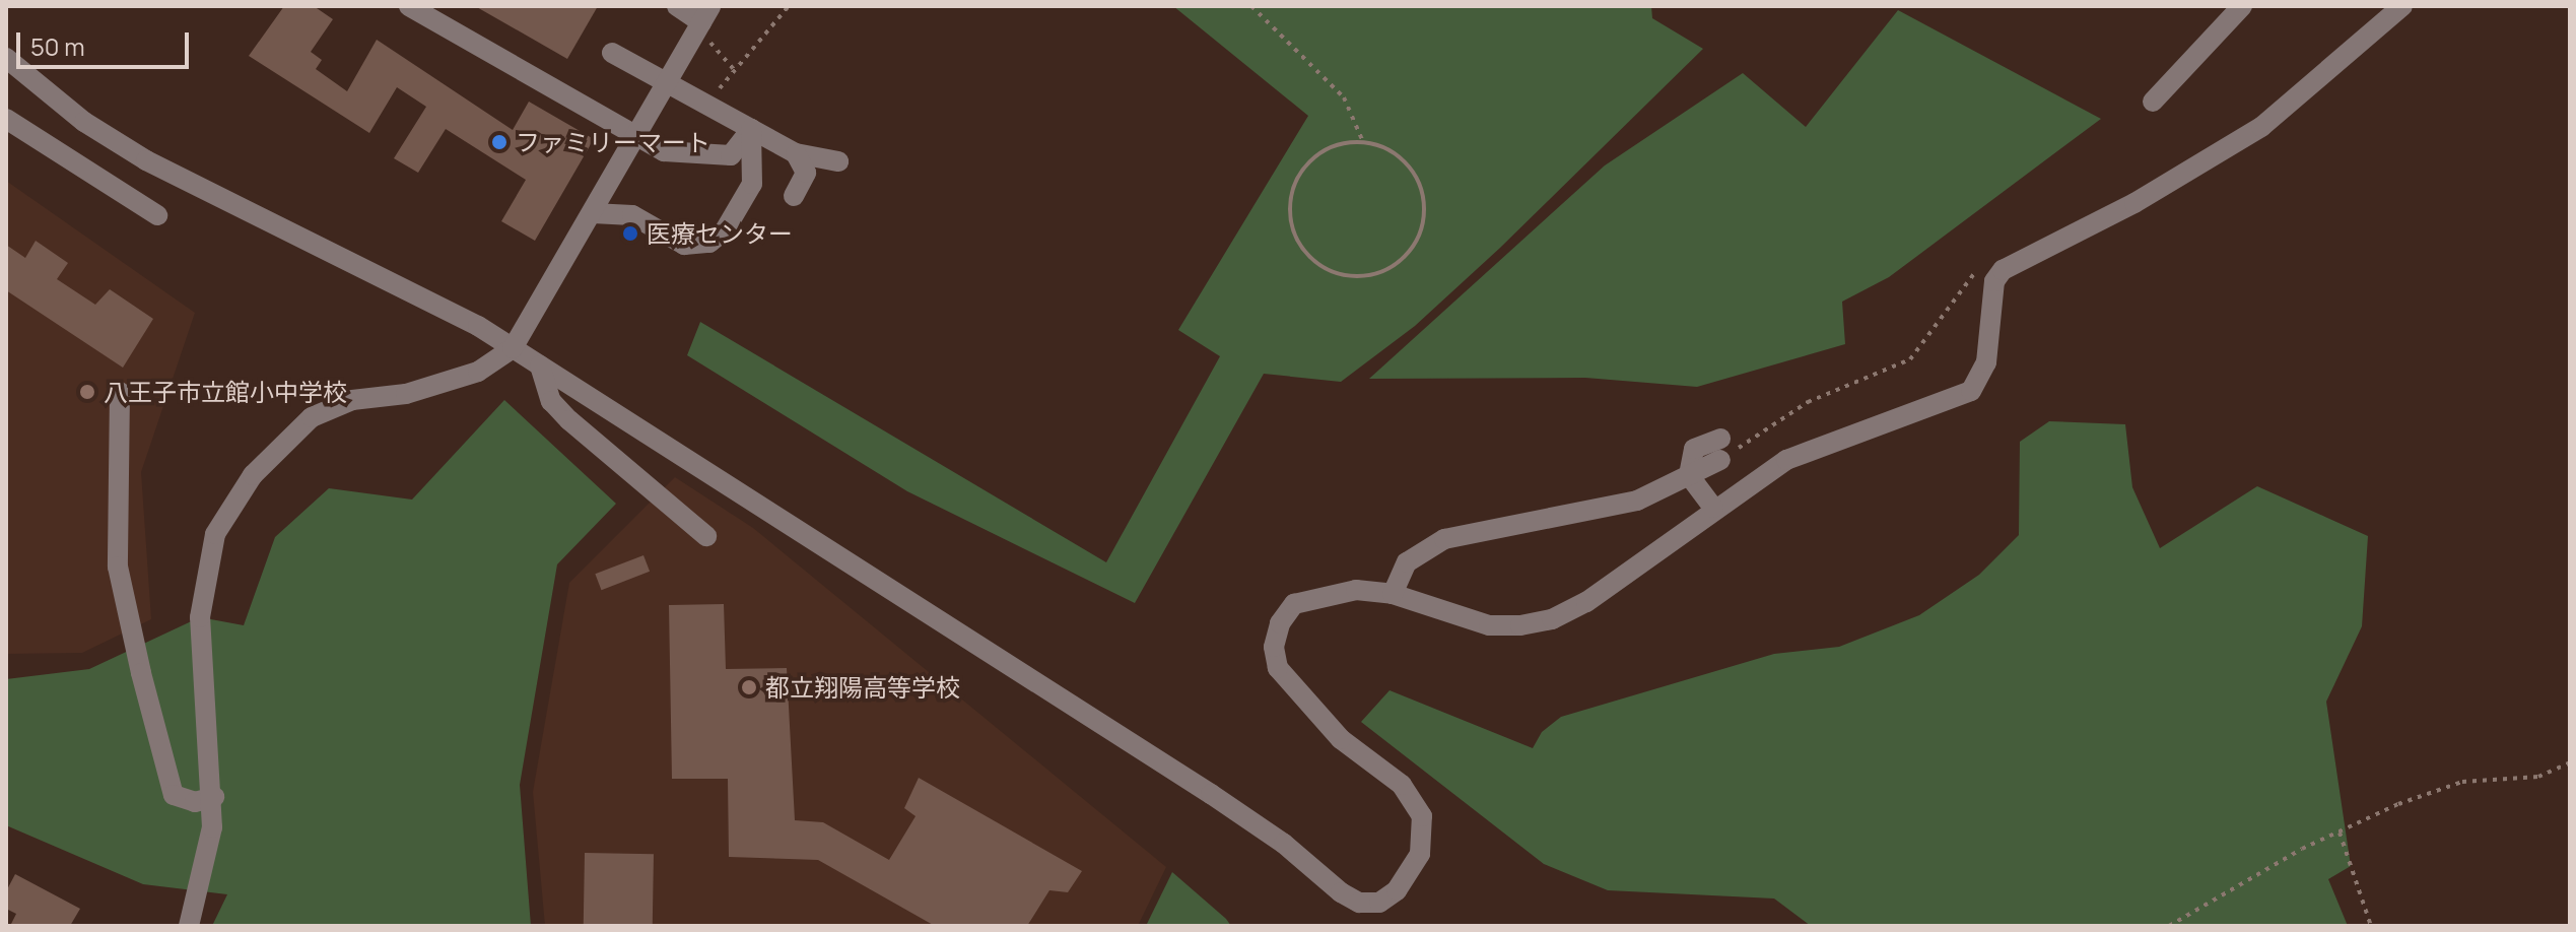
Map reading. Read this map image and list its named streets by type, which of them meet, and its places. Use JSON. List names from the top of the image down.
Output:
{
  "places": [
    "ファミリーマート",
    "医療センター",
    "八王子市立館小中学校",
    "都立翔陽高等学校"
  ],
  "scale_bar": "50 m"
}
